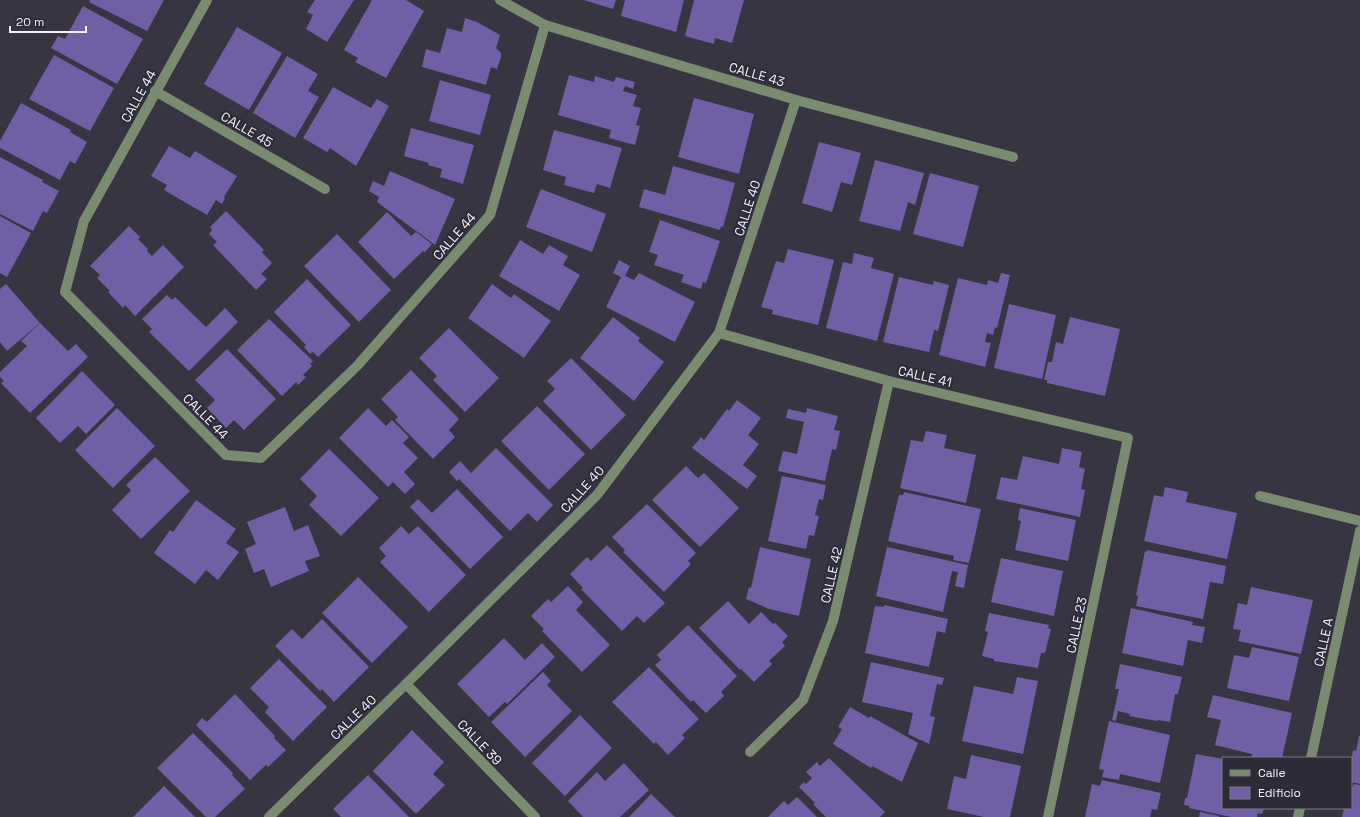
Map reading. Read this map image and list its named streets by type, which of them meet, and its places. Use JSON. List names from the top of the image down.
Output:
{
  "streets": {
    "street": [
      "CALLE 43",
      "CALLE 44",
      "CALLE 45",
      "CALLE 40",
      "CALLE 41",
      "CALLE 42",
      "CALLE 23",
      "CALLE A",
      "CALLE 39"
    ]
  },
  "crossings": [
    ["CALLE 43", "CALLE 44"],
    ["CALLE 43", "CALLE 40"],
    ["CALLE 44", "CALLE 45"],
    ["CALLE 40", "CALLE 41"],
    ["CALLE 40", "CALLE 39"],
    ["CALLE 41", "CALLE 42"],
    ["CALLE 41", "CALLE 23"]
  ],
  "legend": ["Calle", "Edificio"],
  "scale_bar": "20 m"
}
